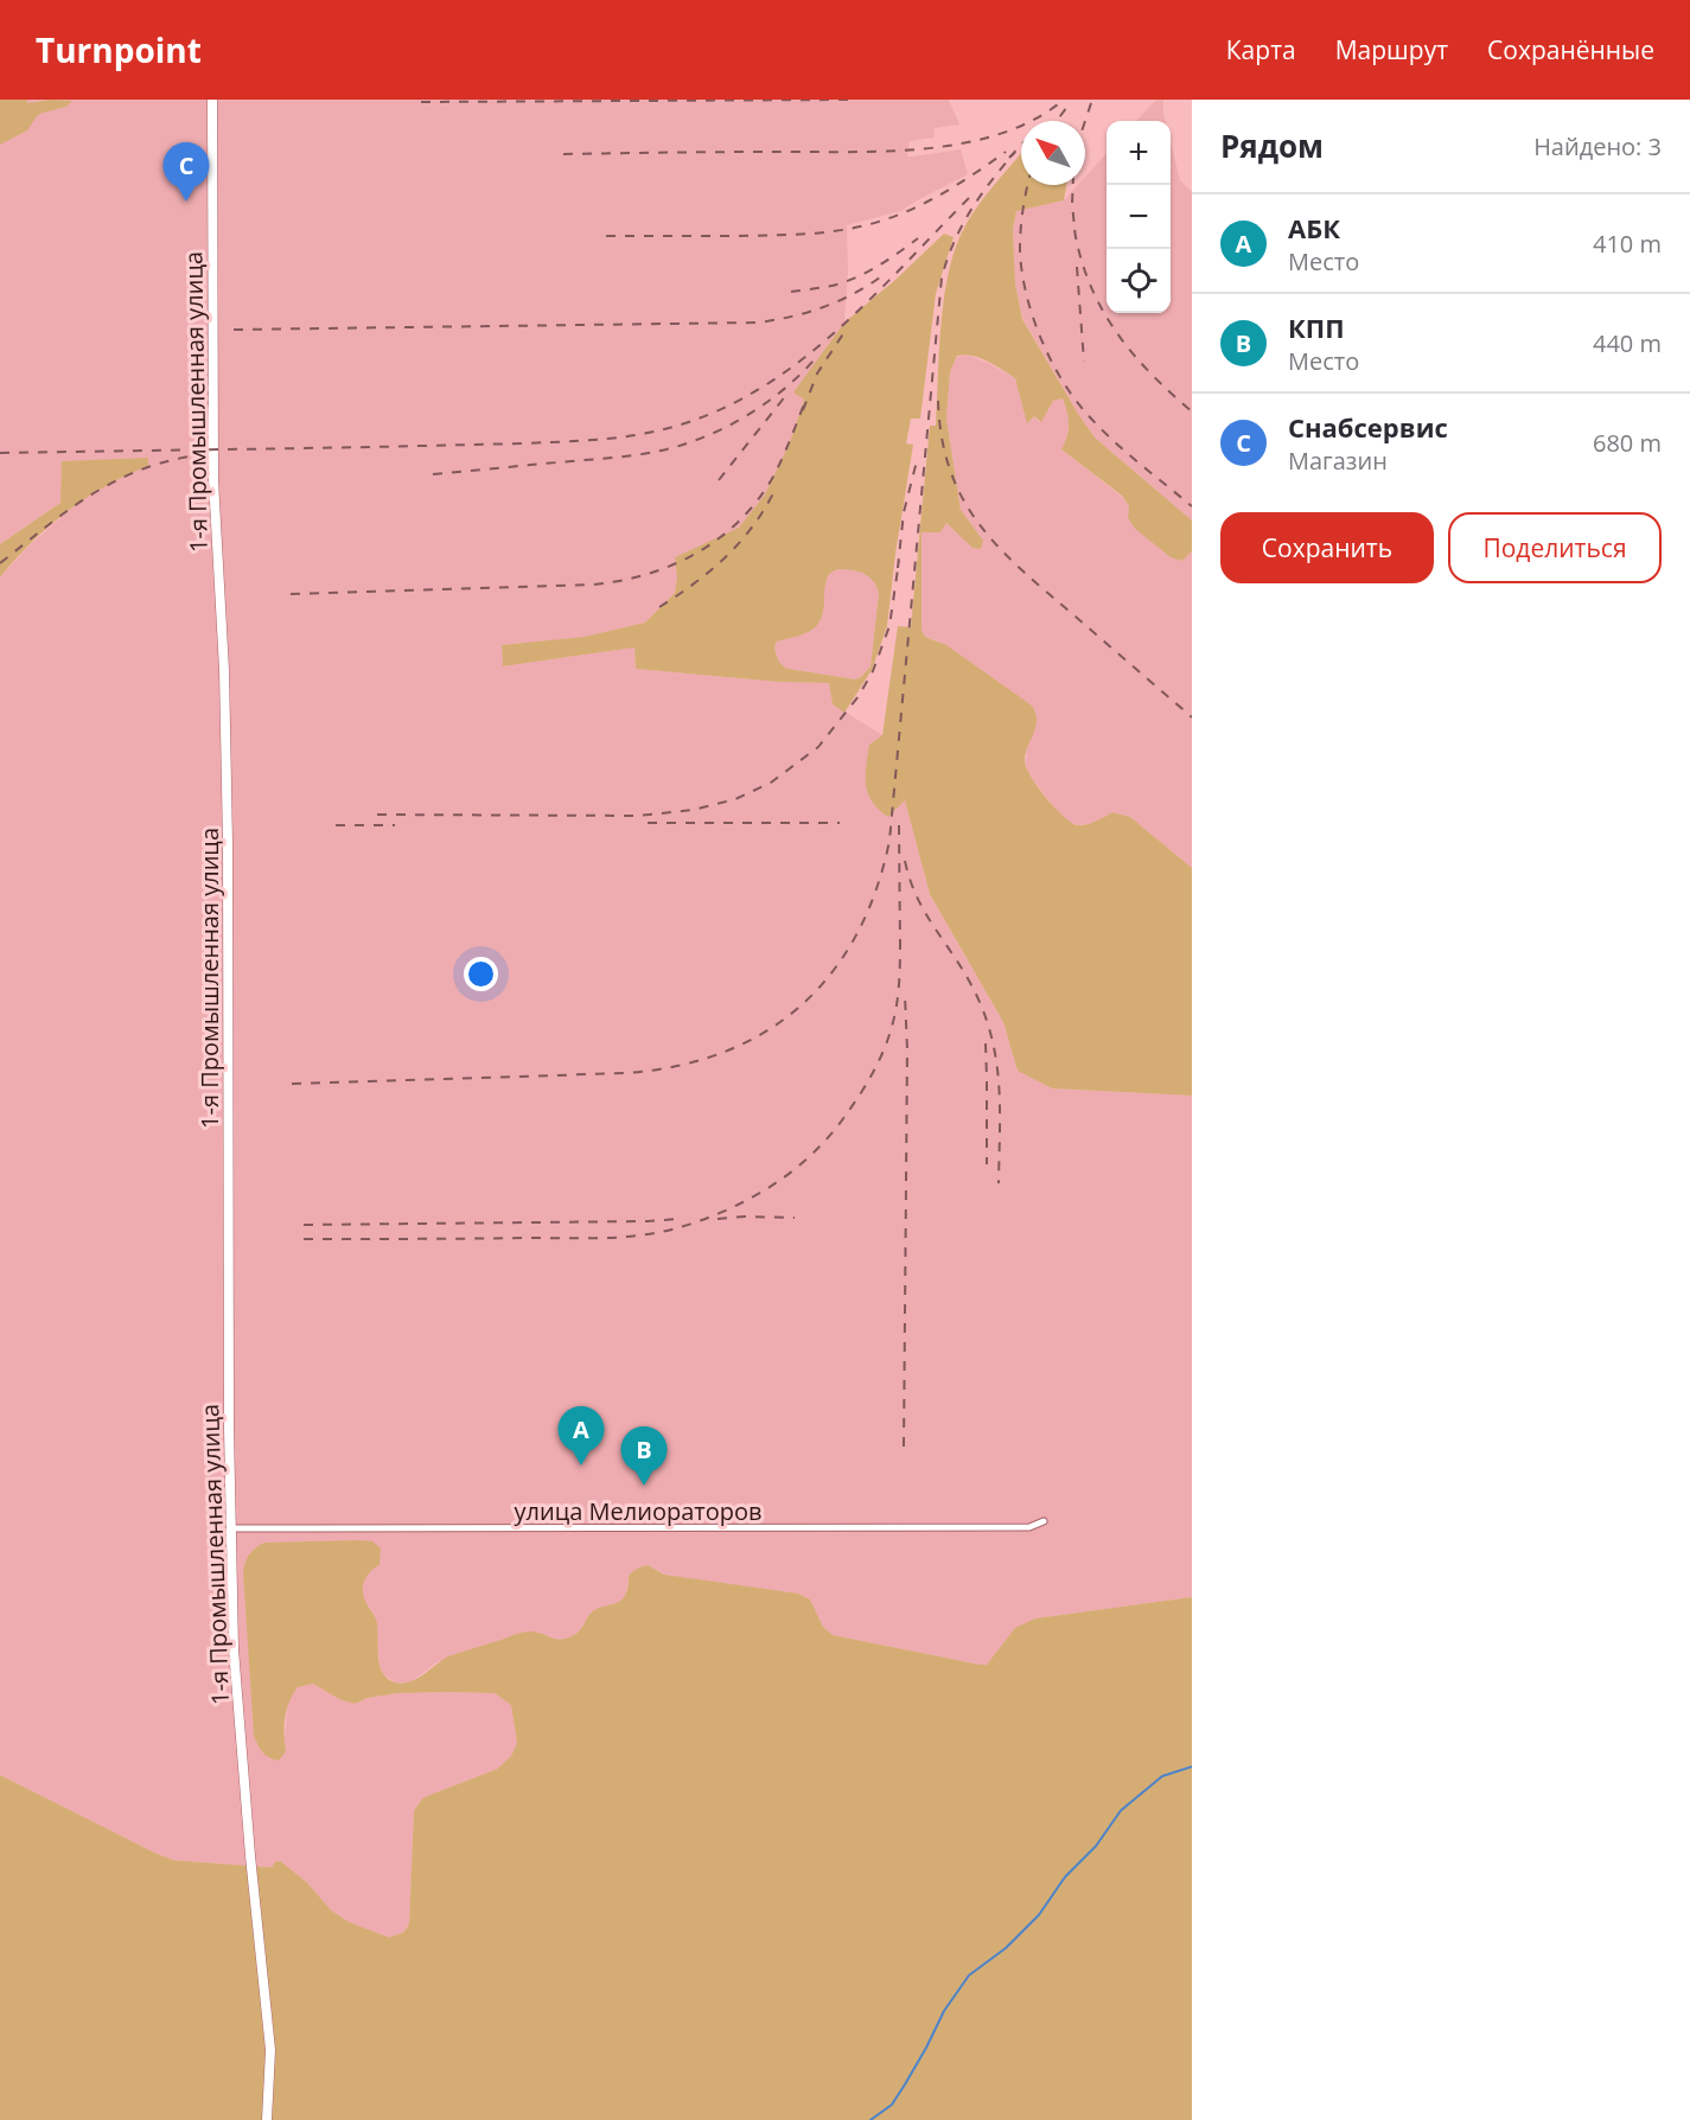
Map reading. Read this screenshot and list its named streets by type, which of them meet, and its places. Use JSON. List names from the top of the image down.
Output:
{
  "streets": {
    "main road": ["1-я Промышленная улица"],
    "street": ["улица Мелиораторов"]
  },
  "crossings": [
    ["1-я Промышленная улица", "улица Мелиораторов"]
  ],
  "north": "top left",
  "page": {
    "header": "Turnpoint",
    "nav": ["Карта", "Маршрут", "Сохранённые"],
    "heading": ["Рядом", "Найдено: 3"],
    "map_buttons": ["+", "−"],
    "pins": ["C", "A", "B"],
    "list": [
      {
        "mark": "A",
        "name": "АБК",
        "note": "Место",
        "value": "410 m"
      },
      {
        "mark": "B",
        "name": "КПП",
        "note": "Место",
        "value": "440 m"
      },
      {
        "mark": "C",
        "name": "Снабсервис",
        "note": "Магазин",
        "value": "680 m"
      }
    ],
    "buttons": ["Сохранить", "Поделиться"]
  }
}
